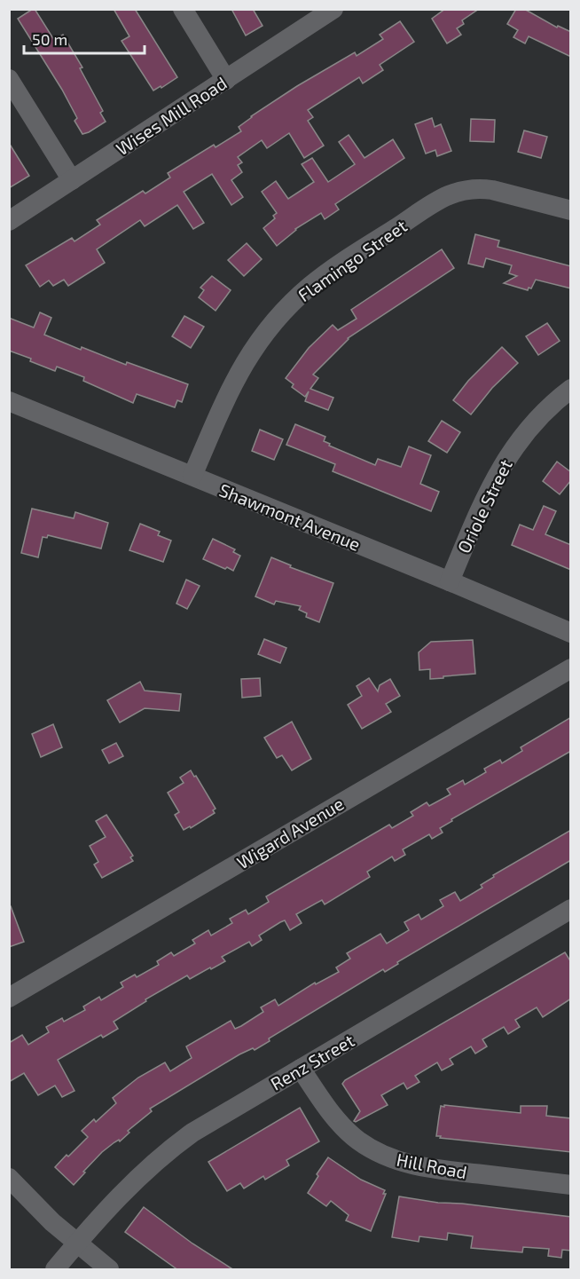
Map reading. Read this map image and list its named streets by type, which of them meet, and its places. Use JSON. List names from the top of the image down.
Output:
{
  "streets": {
    "street": [
      "Wises Mill Road",
      "Flamingo Street",
      "Oriole Street",
      "Shawmont Avenue",
      "Wigard Avenue",
      "Renz Street",
      "Hill Road"
    ]
  },
  "crossings": [
    ["Flamingo Street", "Shawmont Avenue"],
    ["Oriole Street", "Shawmont Avenue"],
    ["Renz Street", "Hill Road"]
  ],
  "scale_bar": "50 m"
}
